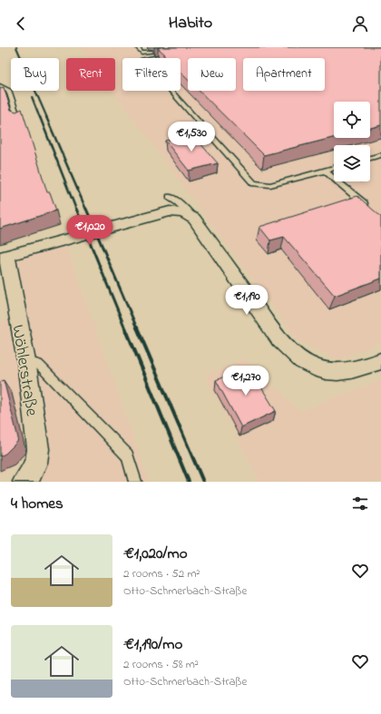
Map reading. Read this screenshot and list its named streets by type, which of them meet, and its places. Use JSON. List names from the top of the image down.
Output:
{
  "streets": {
    "street": ["Wöhlerstraße"]
  },
  "page": {
    "header": "Habito",
    "chip": [
      "Buy",
      "Rent",
      "Filters",
      "New",
      "Apartment"
    ],
    "price": [
      "€1,530",
      "€1,020",
      "€1,190",
      "€1,270"
    ],
    "heading": "4 homes",
    "list": [
      {
        "name": "€1,020/mo",
        "note": "2 rooms · 52 m² · Otto-Schmerbach-Straße"
      },
      {
        "name": "€1,190/mo",
        "note": "2 rooms · 58 m² · Otto-Schmerbach-Straße"
      }
    ]
  }
}
